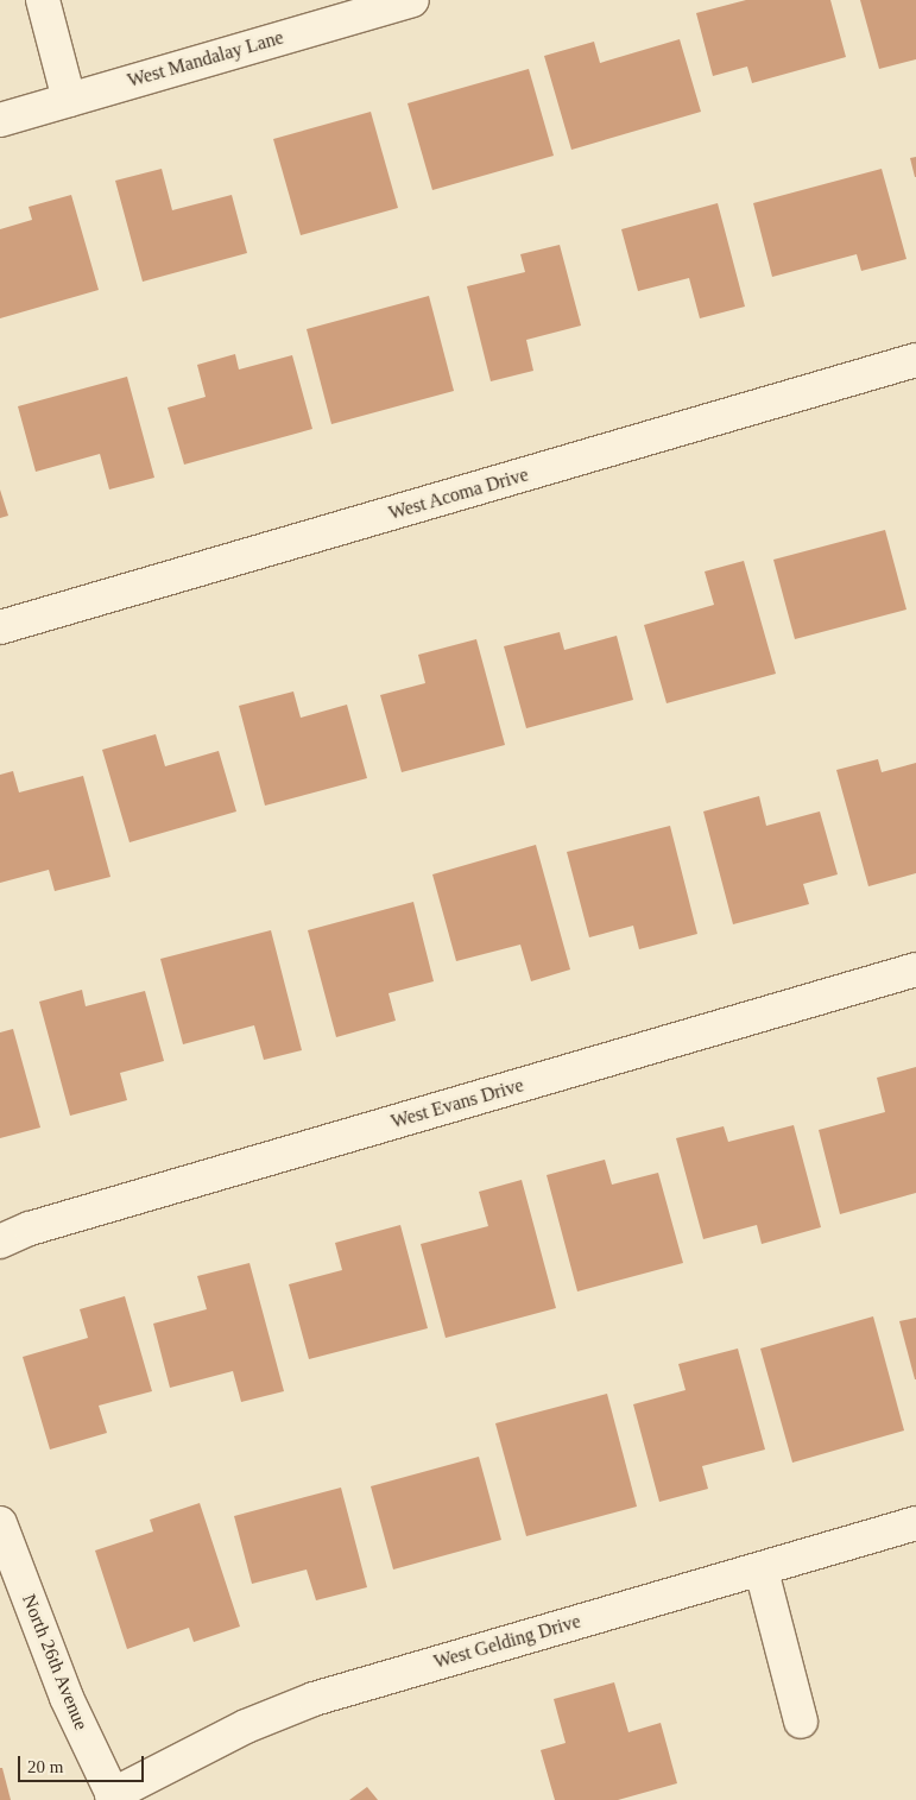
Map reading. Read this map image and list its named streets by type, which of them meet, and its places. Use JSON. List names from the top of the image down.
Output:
{
  "streets": {
    "street": [
      "West Mandalay Lane",
      "West Acoma Drive",
      "West Evans Drive",
      "West Gelding Drive",
      "North 26th Avenue"
    ]
  },
  "crossings": [
    ["West Gelding Drive", "North 26th Avenue"]
  ],
  "scale_bar": "20 m"
}
